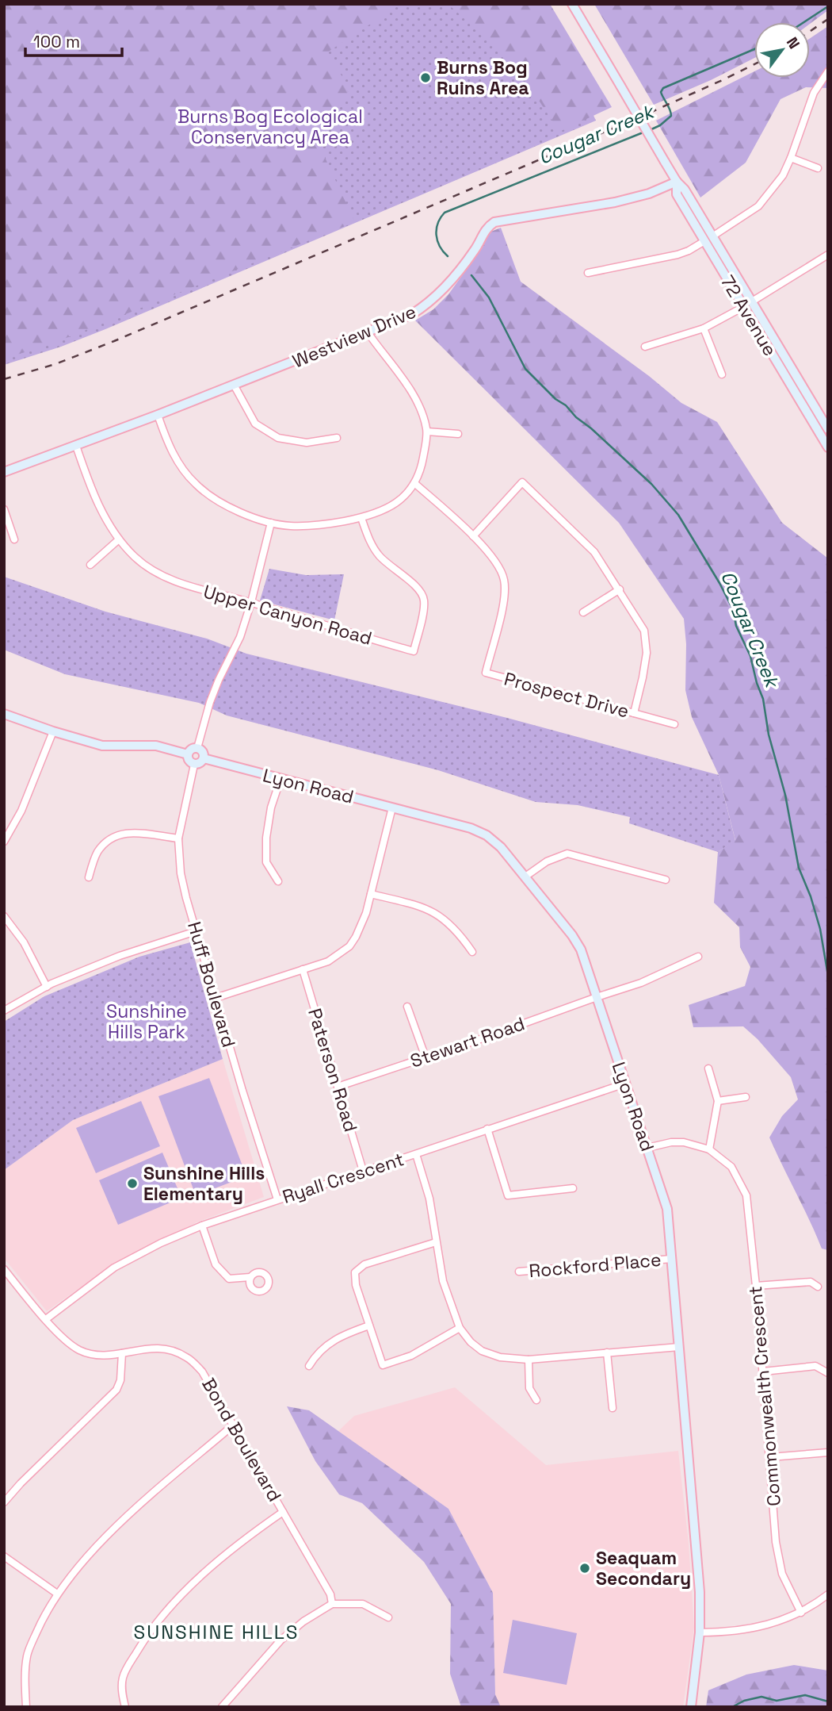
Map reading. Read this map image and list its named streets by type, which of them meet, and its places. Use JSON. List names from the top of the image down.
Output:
{
  "streets": {
    "street": [
      "72 Avenue",
      "Westview Drive",
      "Upper Canyon Road",
      "Prospect Drive",
      "Lyon Road",
      "Huff Boulevard",
      "Stewart Road",
      "Paterson Road",
      "Ryall Crescent",
      "Rockford Place",
      "Commonwealth Crescent",
      "Bond Boulevard"
    ]
  },
  "crossings": [
    ["72 Avenue", "Westview Drive"],
    ["Westview Drive", "Upper Canyon Road"],
    ["Lyon Road", "Huff Boulevard"],
    ["Lyon Road", "Stewart Road"],
    ["Lyon Road", "Ryall Crescent"],
    ["Lyon Road", "Rockford Place"],
    ["Lyon Road", "Commonwealth Crescent"],
    ["Huff Boulevard", "Ryall Crescent"],
    ["Stewart Road", "Paterson Road"],
    ["Paterson Road", "Ryall Crescent"],
    ["Ryall Crescent", "Bond Boulevard"]
  ],
  "districts": ["SUNSHINE HILLS"],
  "water": ["Cougar Creek"],
  "parks": ["Burns Bog Ecological Conservancy Area", "Sunshine Hills Park"],
  "places": ["Burns Bog Ruins Area", "Sunshine Hills Elementary", "Seaquam Secondary"],
  "scale_bar": "100 m",
  "north": "top right"
}
